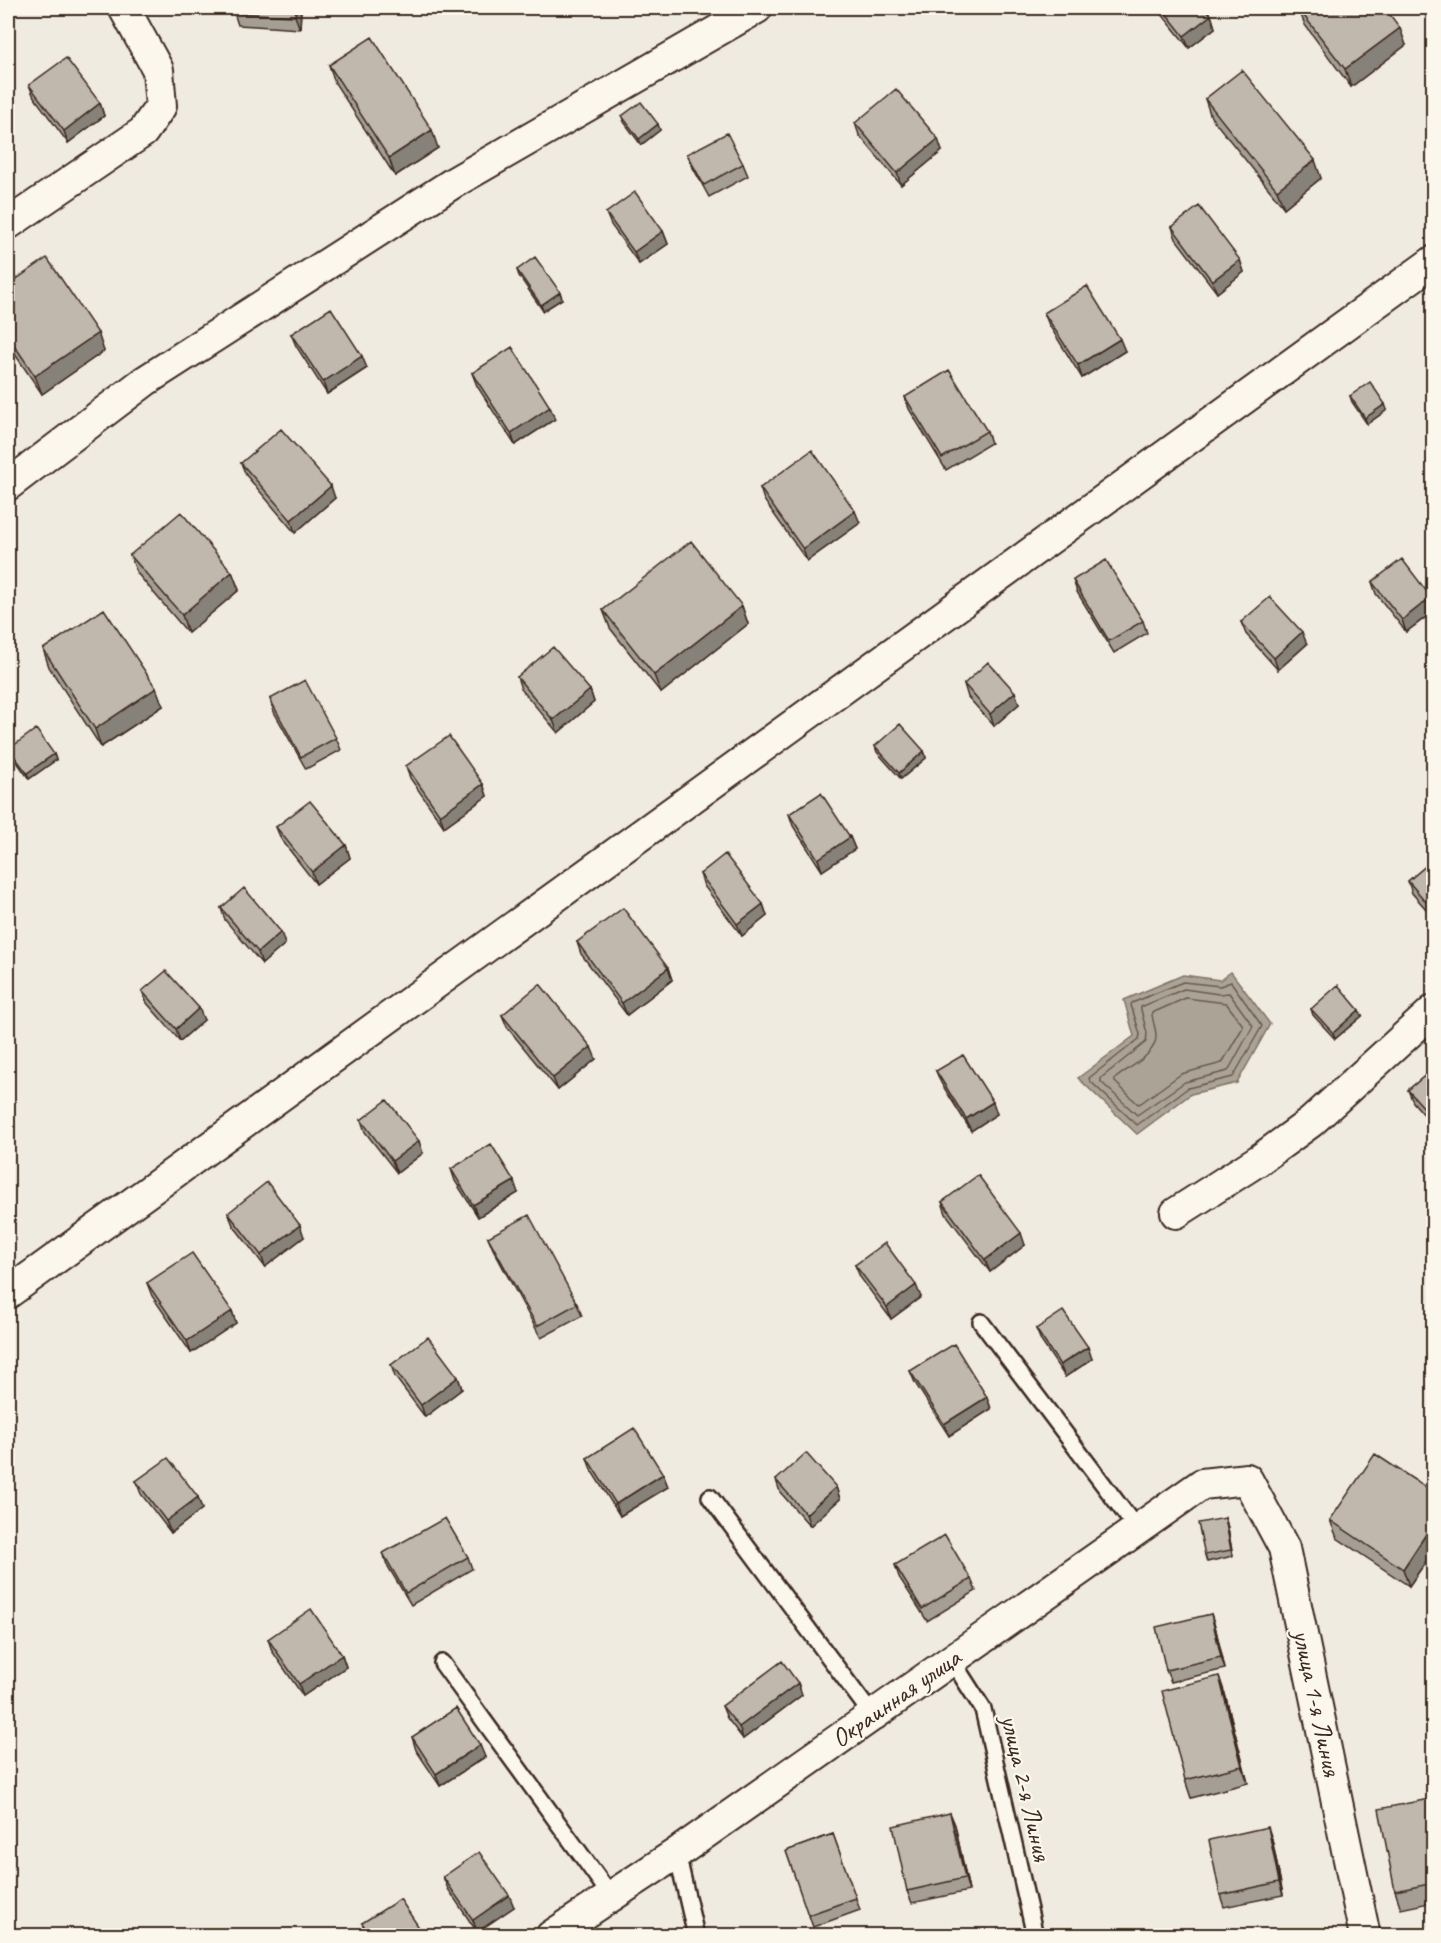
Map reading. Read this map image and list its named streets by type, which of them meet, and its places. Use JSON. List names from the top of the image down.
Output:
{
  "streets": {
    "street": ["Окраинная улица", "улица 1-я Линия"],
    "lane": ["улица 2-я Линия"]
  },
  "crossings": [
    ["Окраинная улица", "улица 1-я Линия"],
    ["Окраинная улица", "улица 2-я Линия"]
  ]
}
